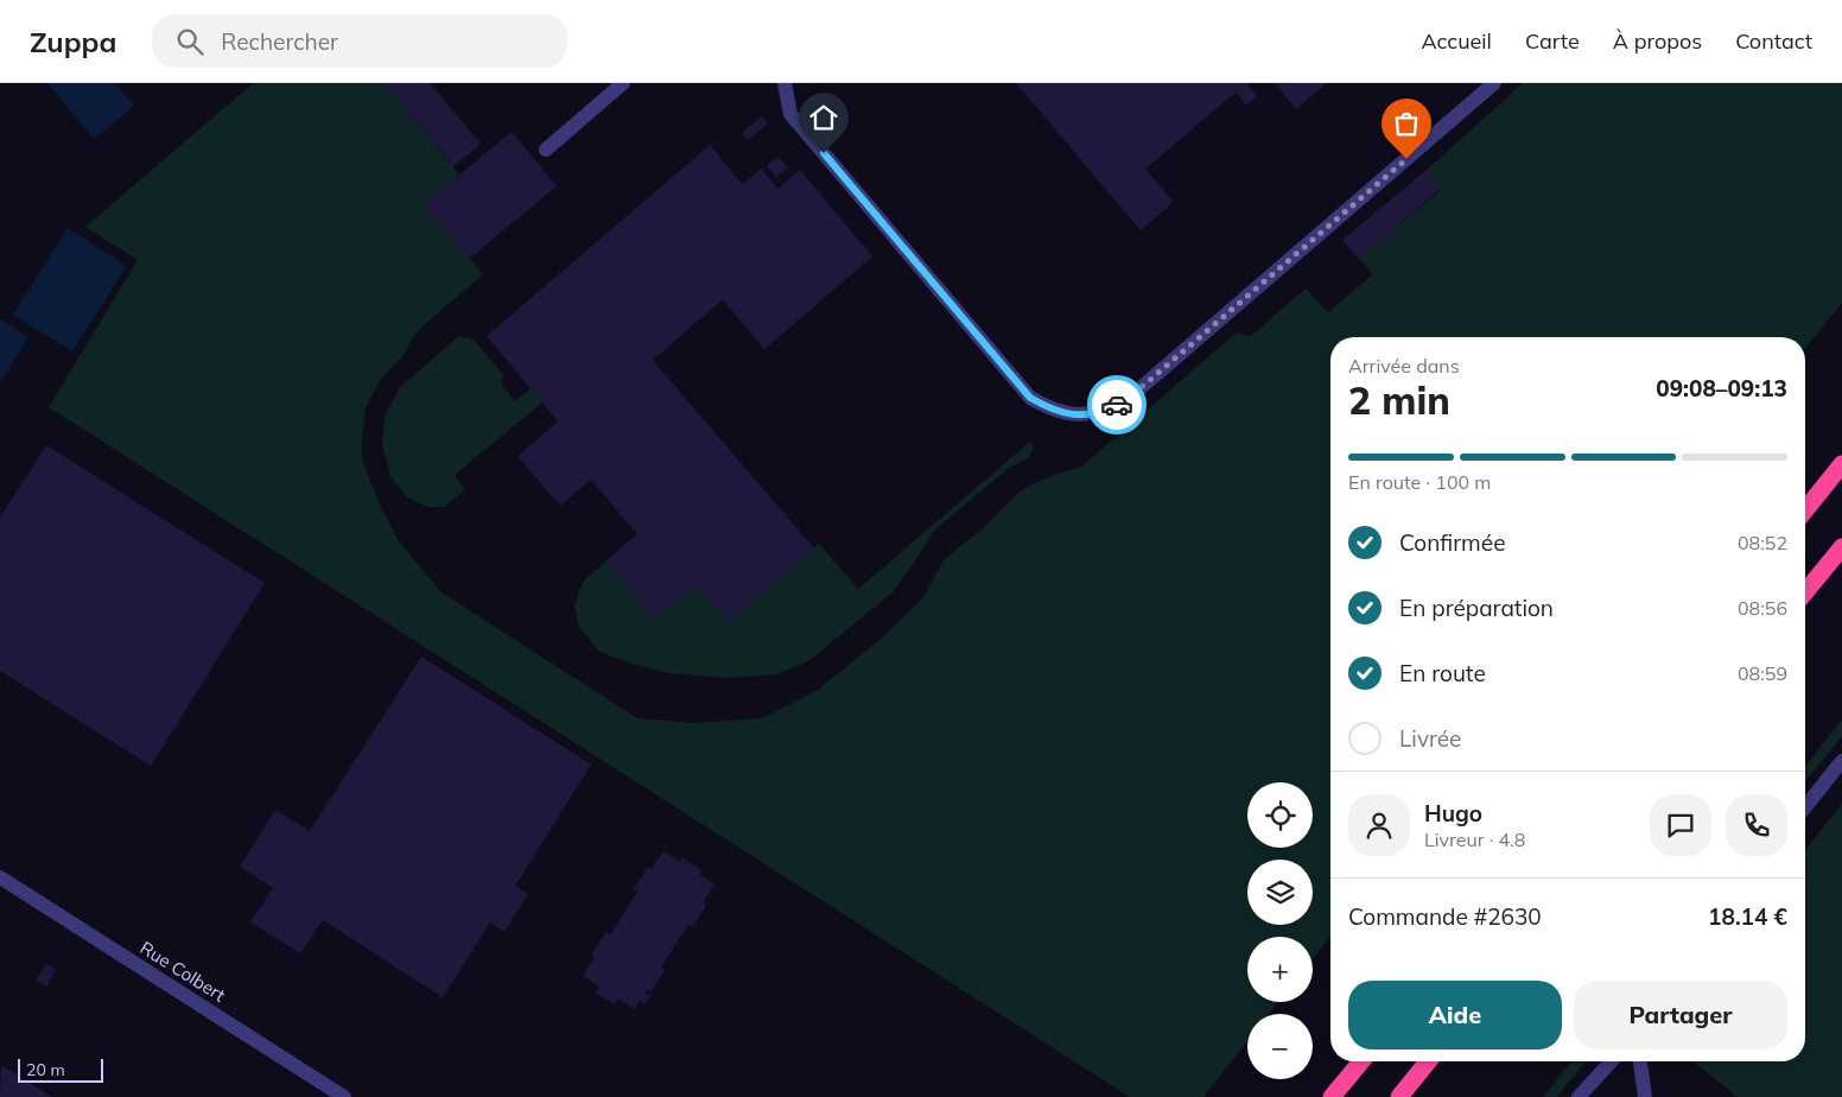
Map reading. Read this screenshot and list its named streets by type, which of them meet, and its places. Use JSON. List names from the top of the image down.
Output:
{
  "streets": {
    "street": ["Rue Colbert"]
  },
  "scale_bar": "20 m",
  "page": {
    "header": "Zuppa",
    "search": "Rechercher",
    "nav": [
      "Accueil",
      "Carte",
      "À propos",
      "Contact"
    ],
    "heading": ["2 min", "Arrivée dans", "09:08–09:13"],
    "panel": [
      "Hugo",
      "Livreur · 4.8",
      "Commande #2630",
      "18.14 €"
    ],
    "bar": "En route · 100 m",
    "list": [
      ["Confirmée", "08:52"],
      ["En préparation", "08:56"],
      ["En route", "08:59"],
      "Livrée"
    ],
    "map_buttons": ["+", "−"],
    "buttons": ["Aide", "Partager"],
    "scale": "20 m"
  }
}
